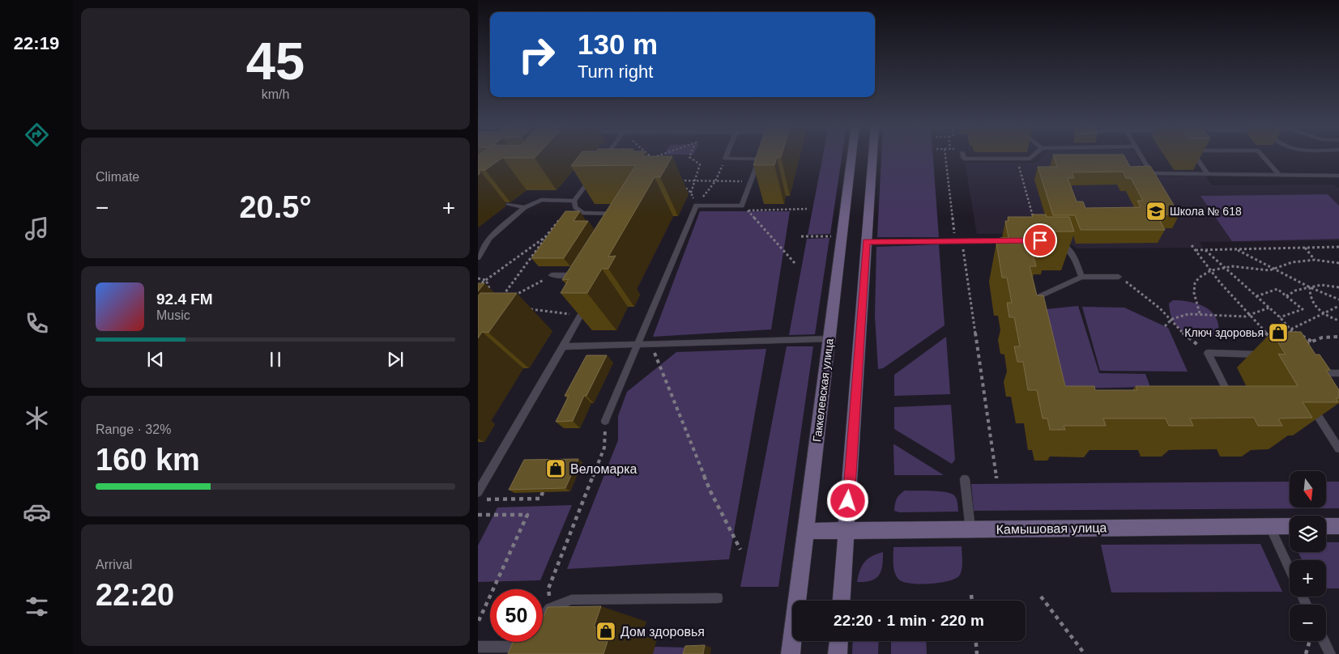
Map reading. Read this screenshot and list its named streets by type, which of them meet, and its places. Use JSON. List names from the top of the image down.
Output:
{
  "streets": {
    "main road": ["Гаккелевская улица", "Камышовая улица"]
  },
  "crossings": [
    ["Гаккелевская улица", "Камышовая улица"]
  ],
  "places": {
    "school or university": ["Школа № 618"],
    "shop": ["Ключ здоровья", "Веломарка", "Дом здоровья"]
  },
  "north": "bottom",
  "page": {
    "tabs": "22:19",
    "tile": [
      ["45", "km/h"],
      "Climate",
      ["Range · 32%", "160 km"],
      ["Arrival", "22:20"]
    ],
    "turn": ["130 m", "Turn right"],
    "heat": ["−", "20.5°", "+"],
    "song": ["92.4 FM", "Music"],
    "map_buttons": ["+", "−"],
    "limit": "50",
    "trip": "22:20 · 1 min · 220 m"
  }
}
